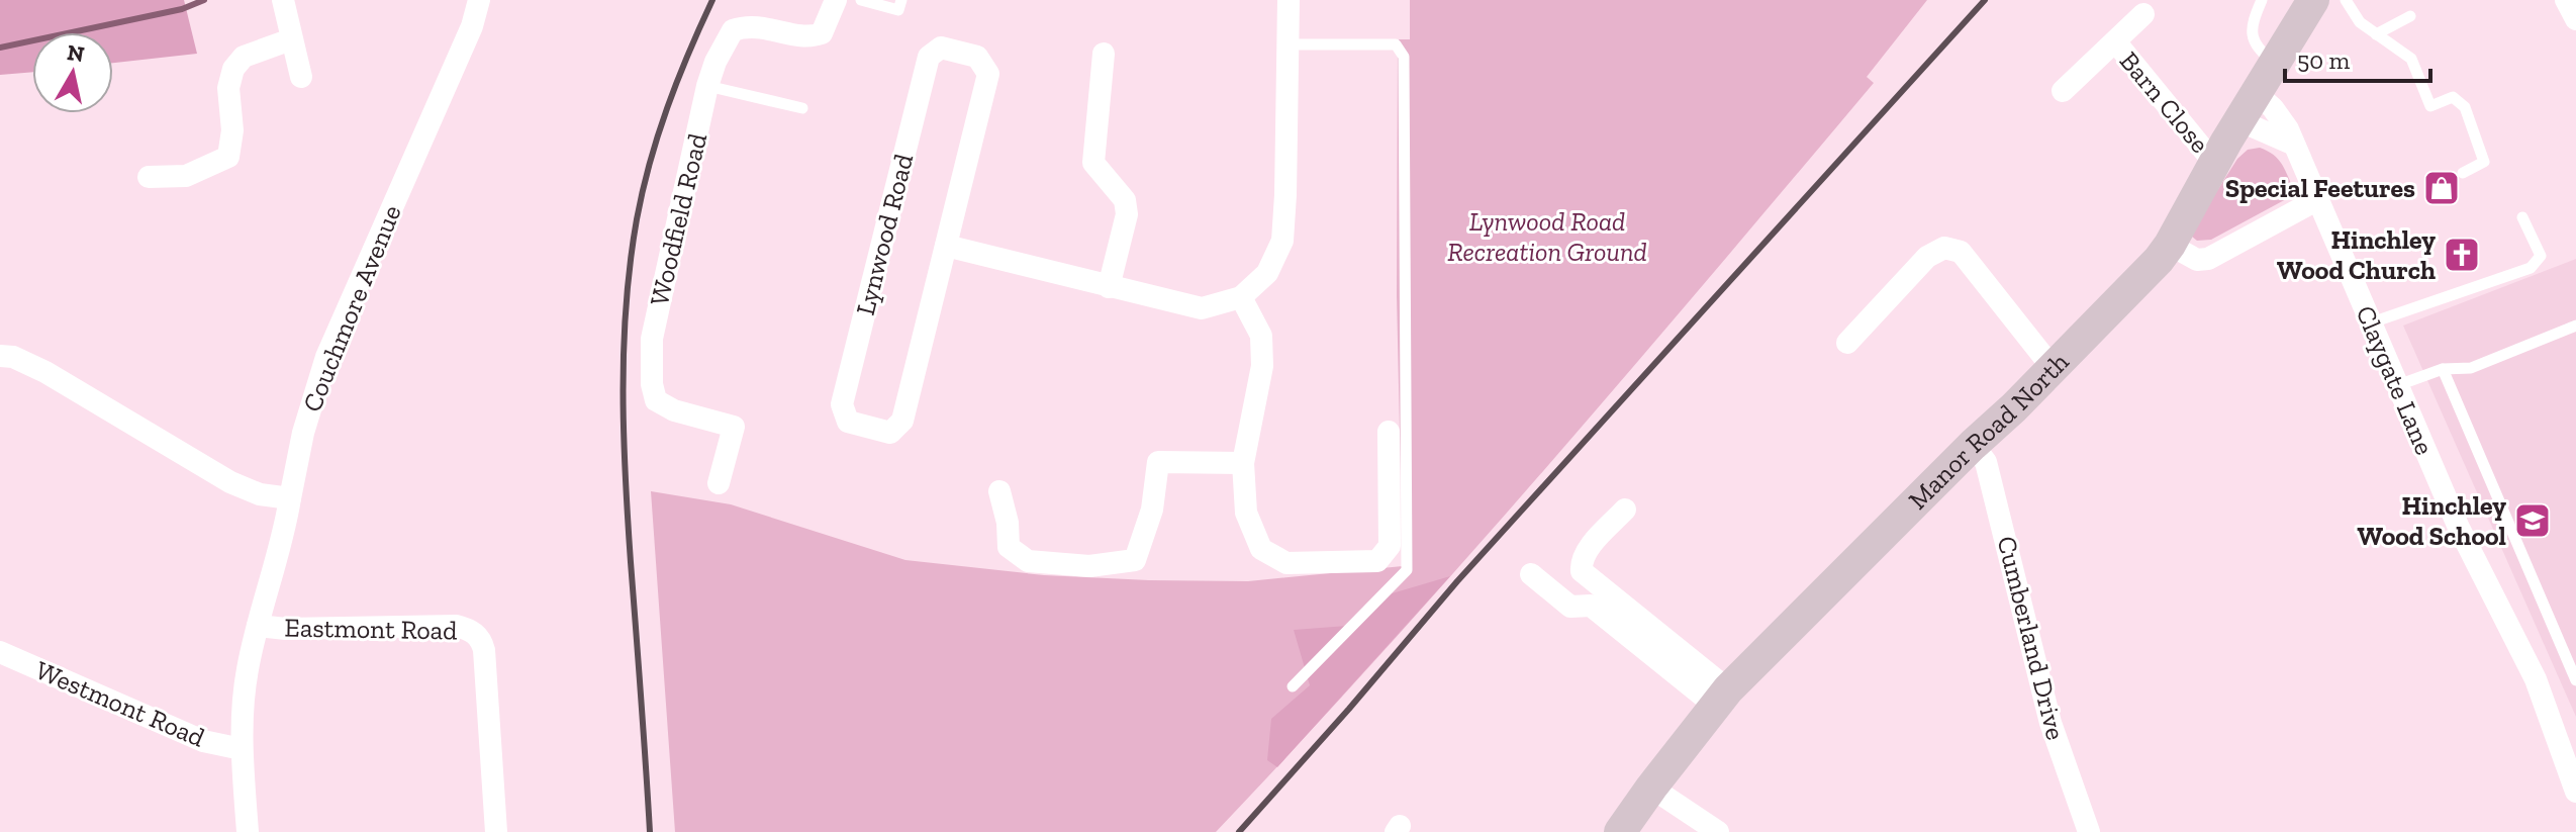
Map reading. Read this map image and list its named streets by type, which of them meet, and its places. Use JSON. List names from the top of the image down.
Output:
{
  "streets": {
    "street": [
      "Barn Close",
      "Woodfield Road",
      "Lynwood Road",
      "Couchmore Avenue",
      "Claygate Lane",
      "Manor Road North",
      "Eastmont Road",
      "Cumberland Drive",
      "Westmont Road"
    ]
  },
  "crossings": [
    ["Barn Close", "Manor Road North"],
    ["Couchmore Avenue", "Eastmont Road"],
    ["Couchmore Avenue", "Westmont Road"],
    ["Claygate Lane", "Manor Road North"],
    ["Manor Road North", "Cumberland Drive"]
  ],
  "parks": ["Lynwood Road Recreation Ground"],
  "places": {
    "shop": ["Special Feetures"],
    "church": ["Hinchley Wood Church"],
    "school or university": ["Hinchley Wood School"]
  },
  "scale_bar": "50 m",
  "north": "top"
}
